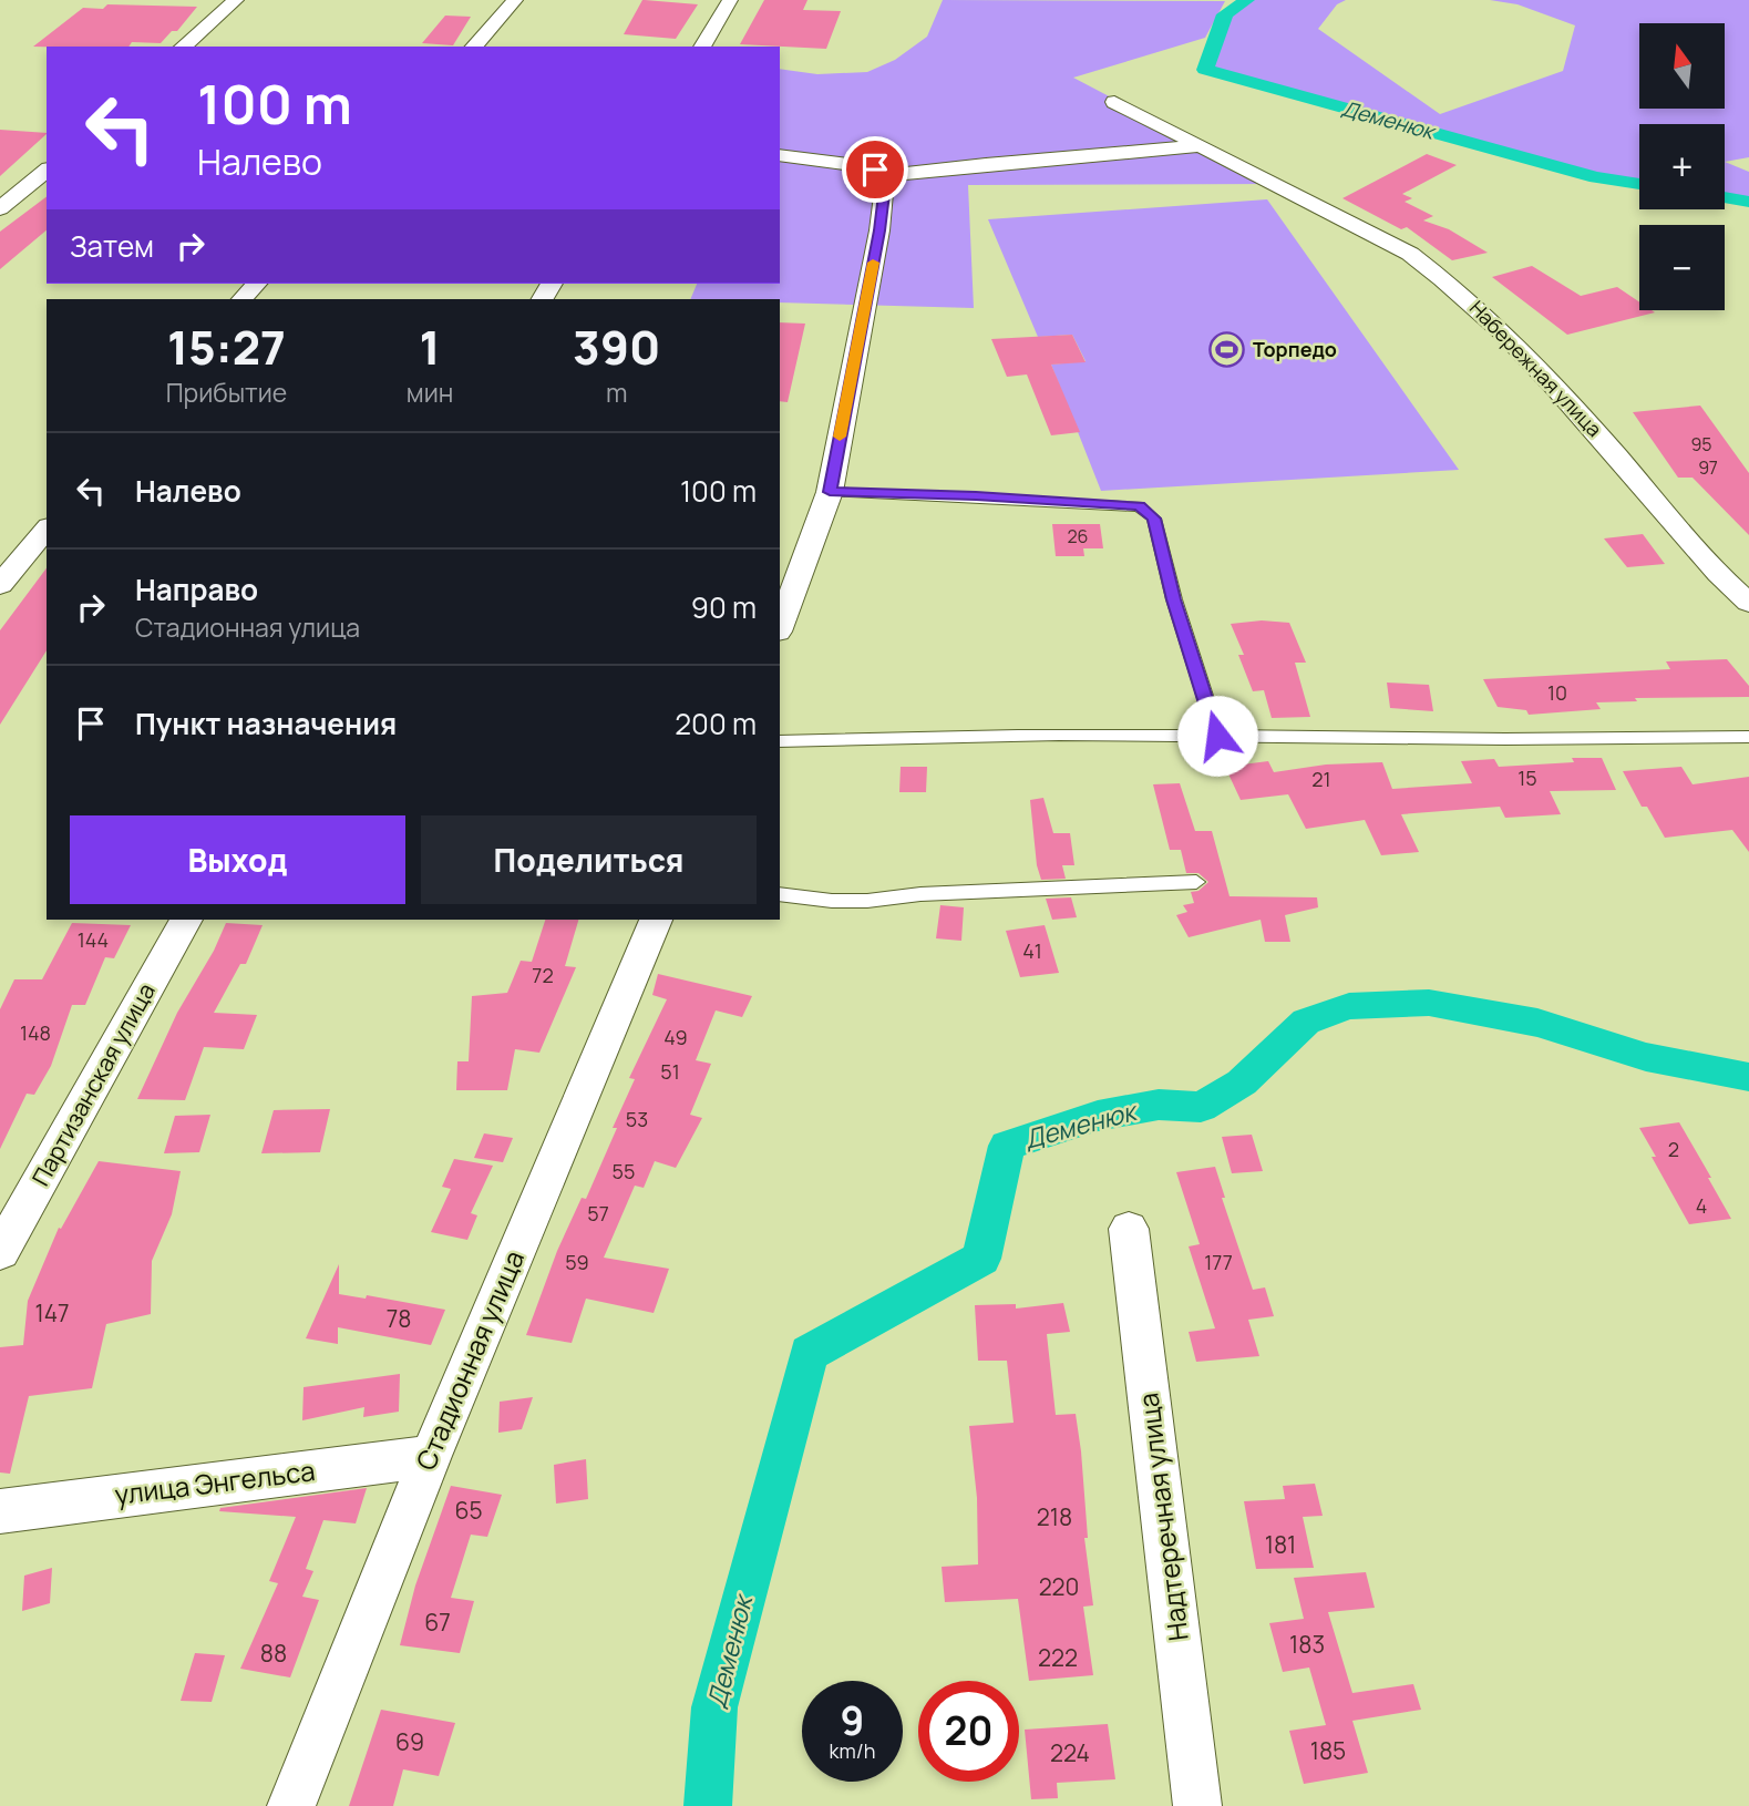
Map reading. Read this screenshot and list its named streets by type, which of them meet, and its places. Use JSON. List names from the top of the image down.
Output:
{
  "streets": {
    "street": [
      "Набережная улица",
      "Партизанская улица",
      "Стадионная улица",
      "улица Энгельса",
      "Надтеречная улица"
    ]
  },
  "crossings": [
    ["Стадионная улица", "улица Энгельса"]
  ],
  "water": ["Деменюк"],
  "places": {
    "sports": ["Торпедо"]
  },
  "house_numbers": [
    "95",
    "97",
    "26",
    "10",
    "15",
    "21",
    "144",
    "41",
    "72",
    "148",
    "49",
    "51",
    "53",
    "2",
    "55",
    "4",
    "57",
    "59",
    "177",
    "147",
    "78",
    "65",
    "218",
    "181",
    "220",
    "67",
    "183",
    "88",
    "222",
    "69",
    "185",
    "224"
  ],
  "north": "top",
  "page": {
    "map_buttons": ["+", "−"],
    "turn": ["100 m", "Налево"],
    "then": "Затем",
    "eta": [
      "15:27",
      "Прибытие",
      "1",
      "мин",
      "390",
      "m"
    ],
    "list": [
      {
        "name": "Налево",
        "value": "100 m"
      },
      {
        "name": "Направо",
        "note": "Стадионная улица",
        "value": "90 m"
      },
      {
        "name": "Пункт назначения",
        "value": "200 m"
      }
    ],
    "buttons": ["Выход", "Поделиться"],
    "speed": "9 km/h",
    "limit": "20"
  }
}
